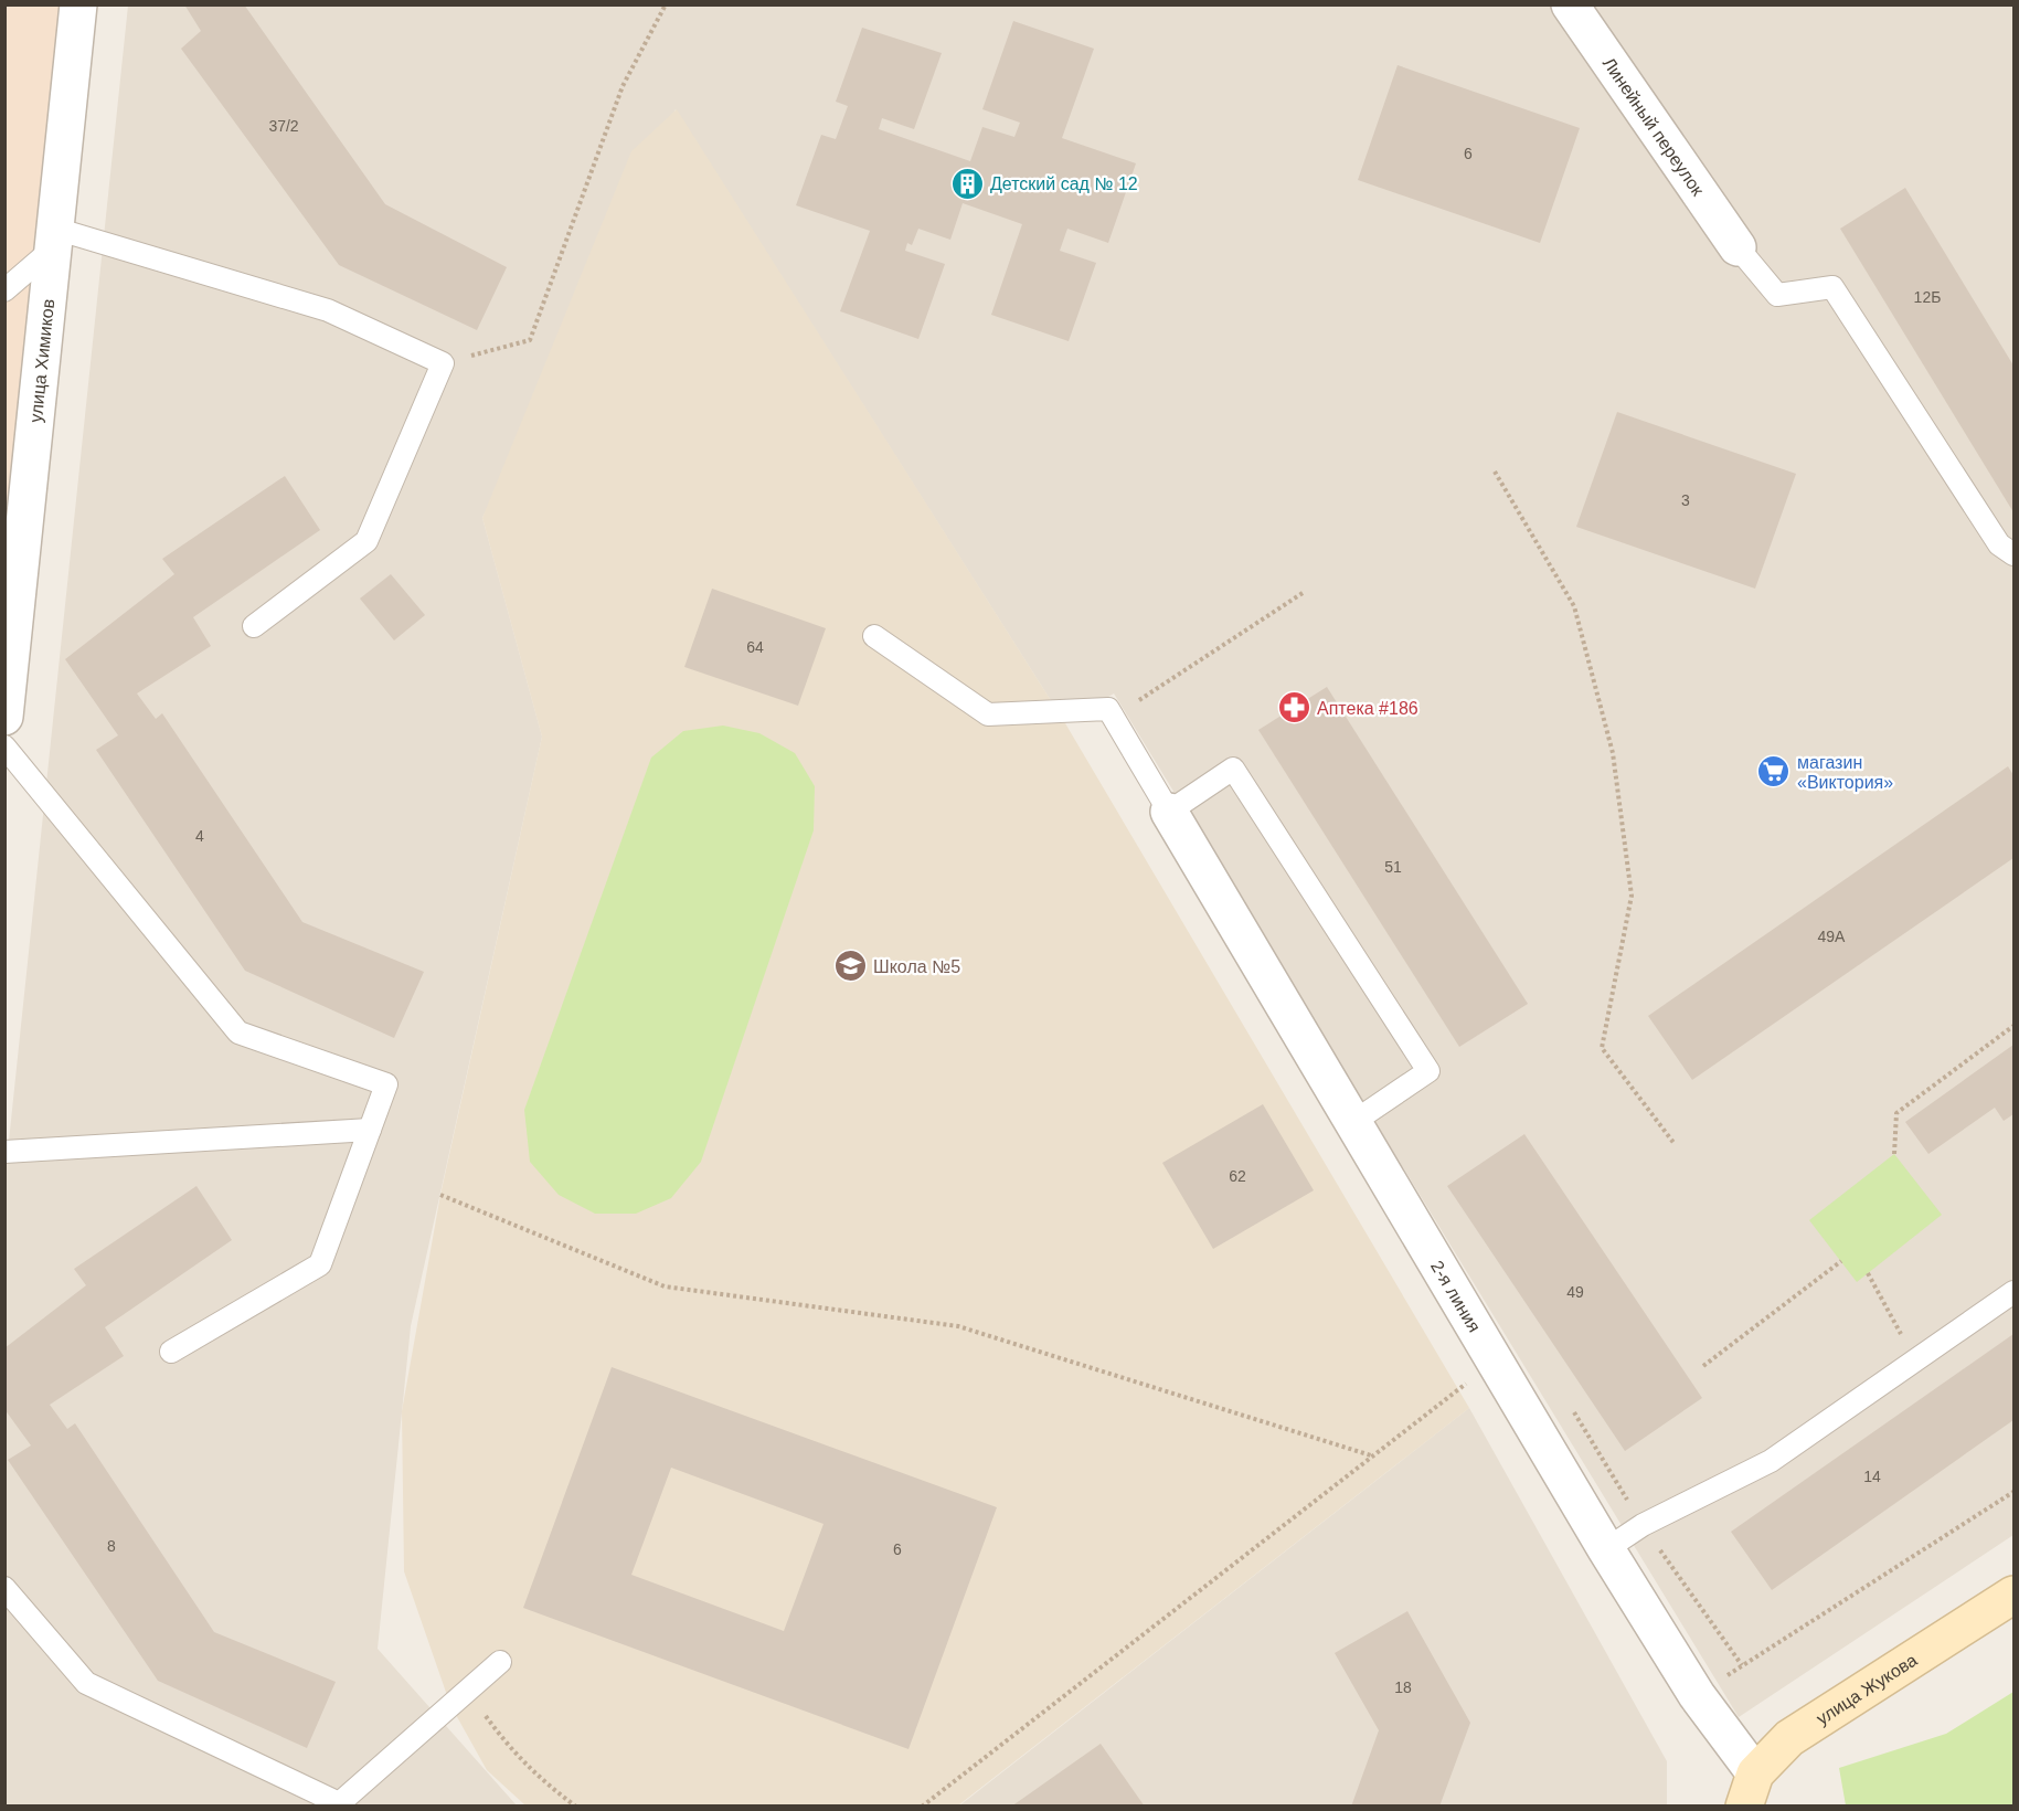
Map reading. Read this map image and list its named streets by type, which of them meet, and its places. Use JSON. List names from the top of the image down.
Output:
{
  "streets": {
    "street": [
      "Линейный переулок",
      "улица Химиков",
      "2-я линия",
      "улица Жукова"
    ]
  },
  "crossings": [
    ["2-я линия", "улица Жукова"]
  ],
  "places": {
    "building": ["Детский сад № 12"],
    "pharmacy": ["Аптека #186"],
    "supermarket": ["магазин «Виктория»"],
    "school or university": ["Школа №5"]
  },
  "house_numbers": [
    "37/2",
    "6",
    "12Б",
    "3",
    "64",
    "4",
    "51",
    "49А",
    "62",
    "49",
    "14",
    "8",
    "6",
    "18"
  ]
}
